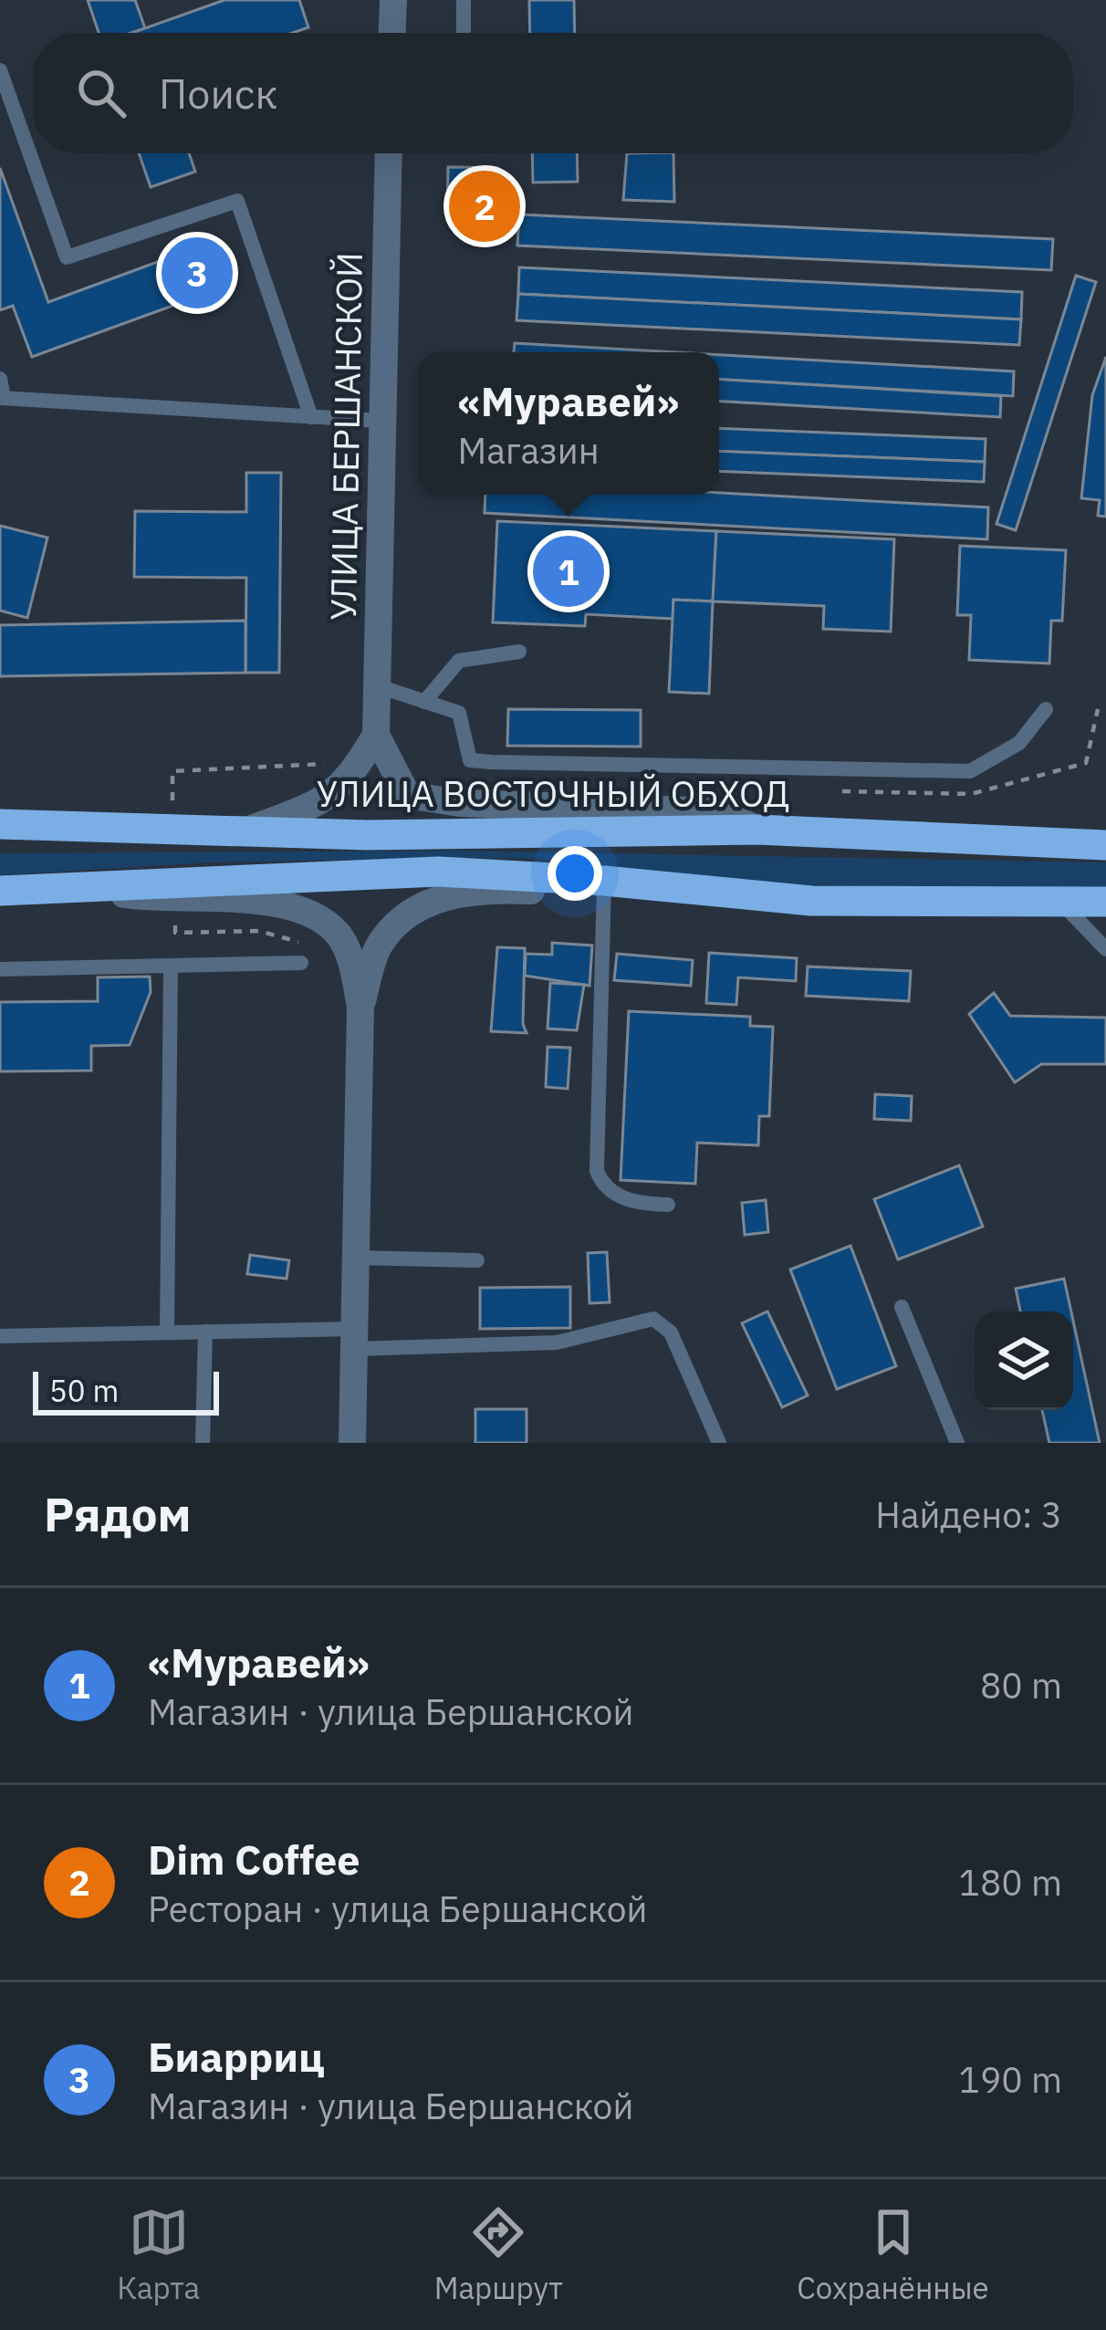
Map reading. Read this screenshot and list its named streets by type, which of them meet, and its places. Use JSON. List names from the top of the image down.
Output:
{
  "streets": {
    "highway": ["УЛИЦА ВОСТОЧНЫЙ ОБХОД"],
    "street": ["УЛИЦА БЕРШАНСКОЙ"]
  },
  "crossings": [
    ["УЛИЦА БЕРШАНСКОЙ", "УЛИЦА ВОСТОЧНЫЙ ОБХОД"]
  ],
  "scale_bar": "50 m",
  "page": {
    "search": "Поиск",
    "pins": ["2", "3", "1"],
    "popup": ["«Муравей»", "Магазин"],
    "scale": "50 m",
    "heading": ["Рядом", "Найдено: 3"],
    "list": [
      {
        "mark": "1",
        "name": "«Муравей»",
        "note": "Магазин · улица Бершанской",
        "value": "80 m"
      },
      {
        "mark": "2",
        "name": "Dim Coffee",
        "note": "Ресторан · улица Бершанской",
        "value": "180 m"
      },
      {
        "mark": "3",
        "name": "Биарриц",
        "note": "Магазин · улица Бершанской",
        "value": "190 m"
      }
    ],
    "nav": ["Карта", "Маршрут", "Сохранённые"]
  }
}
